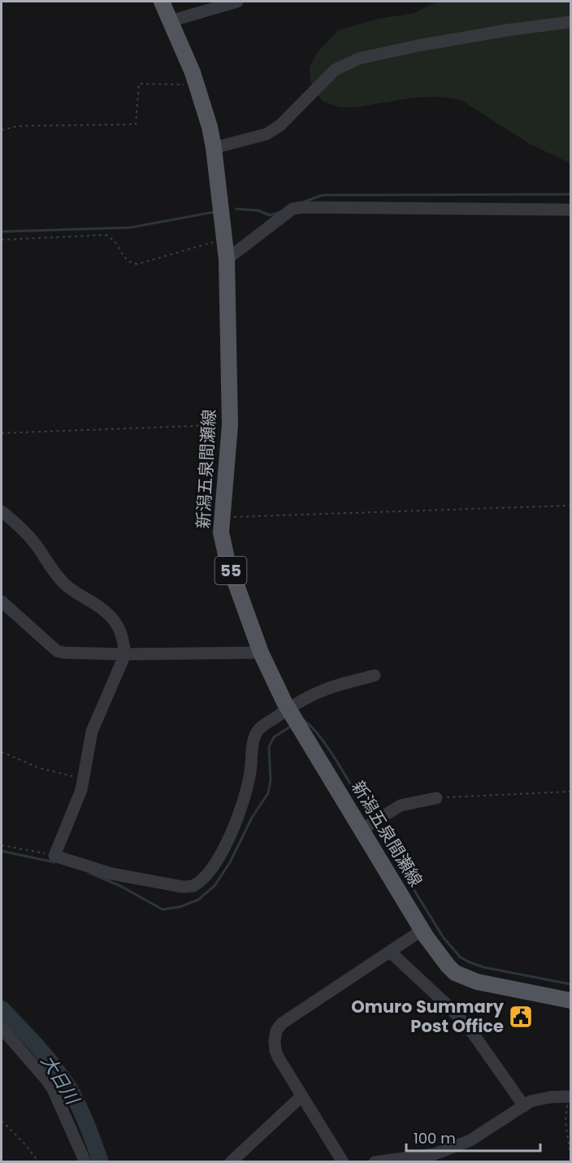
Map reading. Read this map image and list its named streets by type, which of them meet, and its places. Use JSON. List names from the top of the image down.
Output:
{
  "streets": {
    "main road": ["新潟五泉間瀬線", "55"]
  },
  "water": ["大日川"],
  "places": {
    "public building": ["Omuro Summary Post Office"]
  },
  "scale_bar": "100 m"
}
